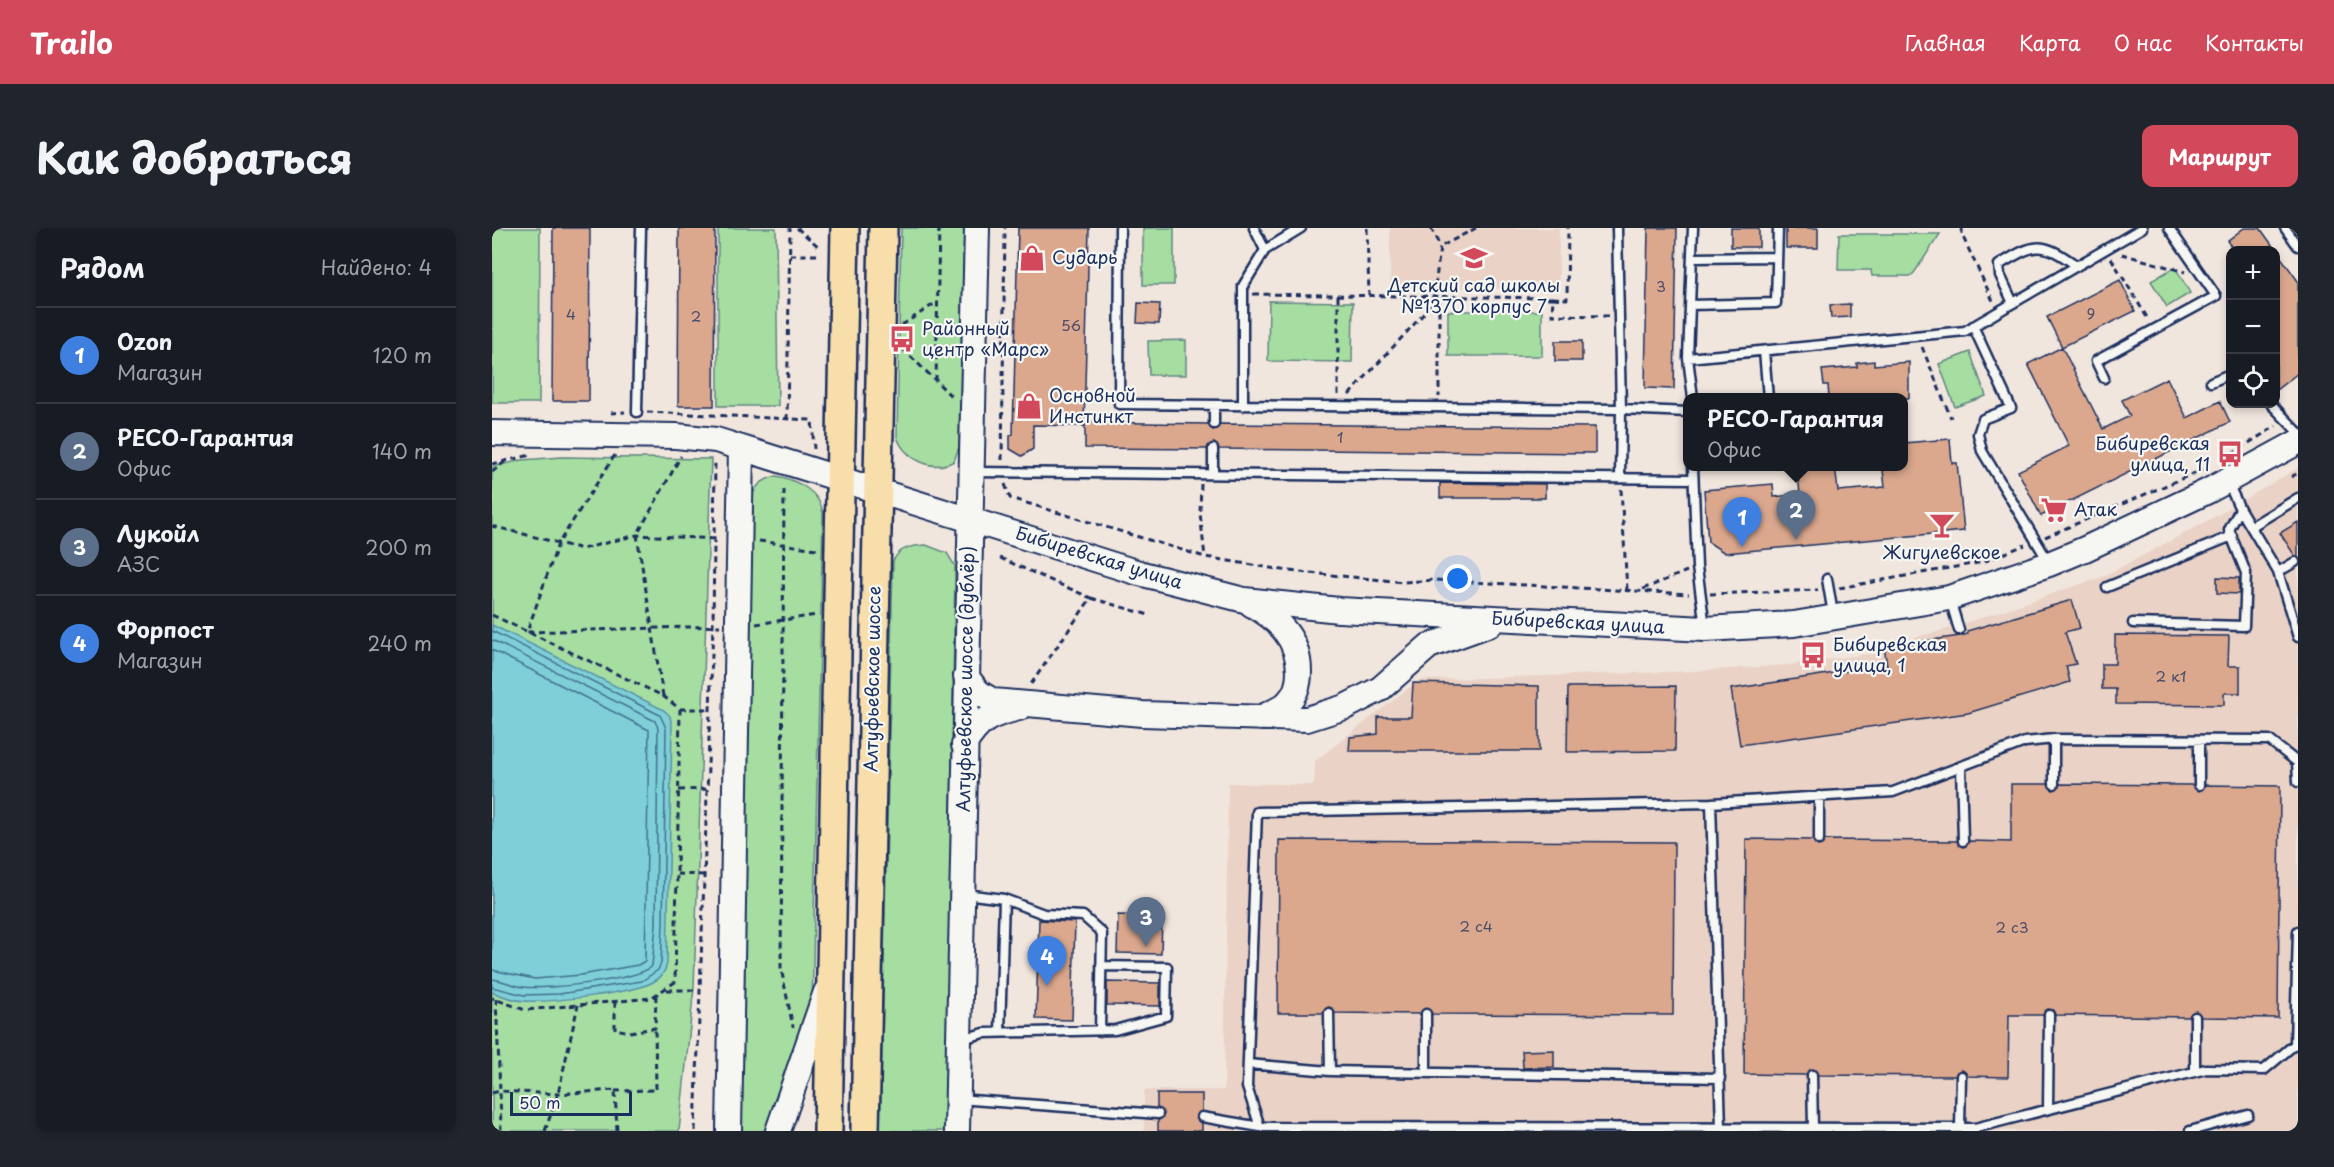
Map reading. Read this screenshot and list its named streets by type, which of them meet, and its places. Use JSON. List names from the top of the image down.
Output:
{
  "streets": {
    "main road": ["Бибиревская улица", "Алтуфьевское шоссе", "Алтуфьевское шоссе (дублёр)"]
  },
  "crossings": [
    ["Бибиревская улица", "Алтуфьевское шоссе"],
    ["Бибиревская улица", "Алтуфьевское шоссе (дублёр)"]
  ],
  "places": {
    "shop": ["Сударь", "Основной Инстинкт"],
    "school or university": ["Детский сад школы №1370 корпус 7"],
    "bus stop": ["Районный центр «Марс»", "Бибиревская улица, 11", "Бибиревская улица, 1"],
    "supermarket": ["Атак"],
    "bar": ["Жигулевское"]
  },
  "house_numbers": [
    "3",
    "9",
    "4",
    "2",
    "56",
    "1",
    "2 к1",
    "2 с4",
    "2 с3"
  ],
  "scale_bar": "50 m",
  "page": {
    "header": "Trailo",
    "nav": [
      "Главная",
      "Карта",
      "О нас",
      "Контакты"
    ],
    "title": "Как добраться",
    "buttons": "Маршрут",
    "heading": ["Рядом", "Найдено: 4"],
    "map_buttons": ["+", "−"],
    "list": [
      {
        "mark": "1",
        "name": "Ozon",
        "note": "Магазин",
        "value": "120 m"
      },
      {
        "mark": "2",
        "name": "РЕСО-Гарантия",
        "note": "Офис",
        "value": "140 m"
      },
      {
        "mark": "3",
        "name": "Лукойл",
        "note": "АЗС",
        "value": "200 m"
      },
      {
        "mark": "4",
        "name": "Форпост",
        "note": "Магазин",
        "value": "240 m"
      }
    ],
    "popup": ["РЕСО-Гарантия", "Офис"],
    "pins": [
      "2",
      "1",
      "3",
      "4"
    ],
    "scale": "50 m"
  }
}
